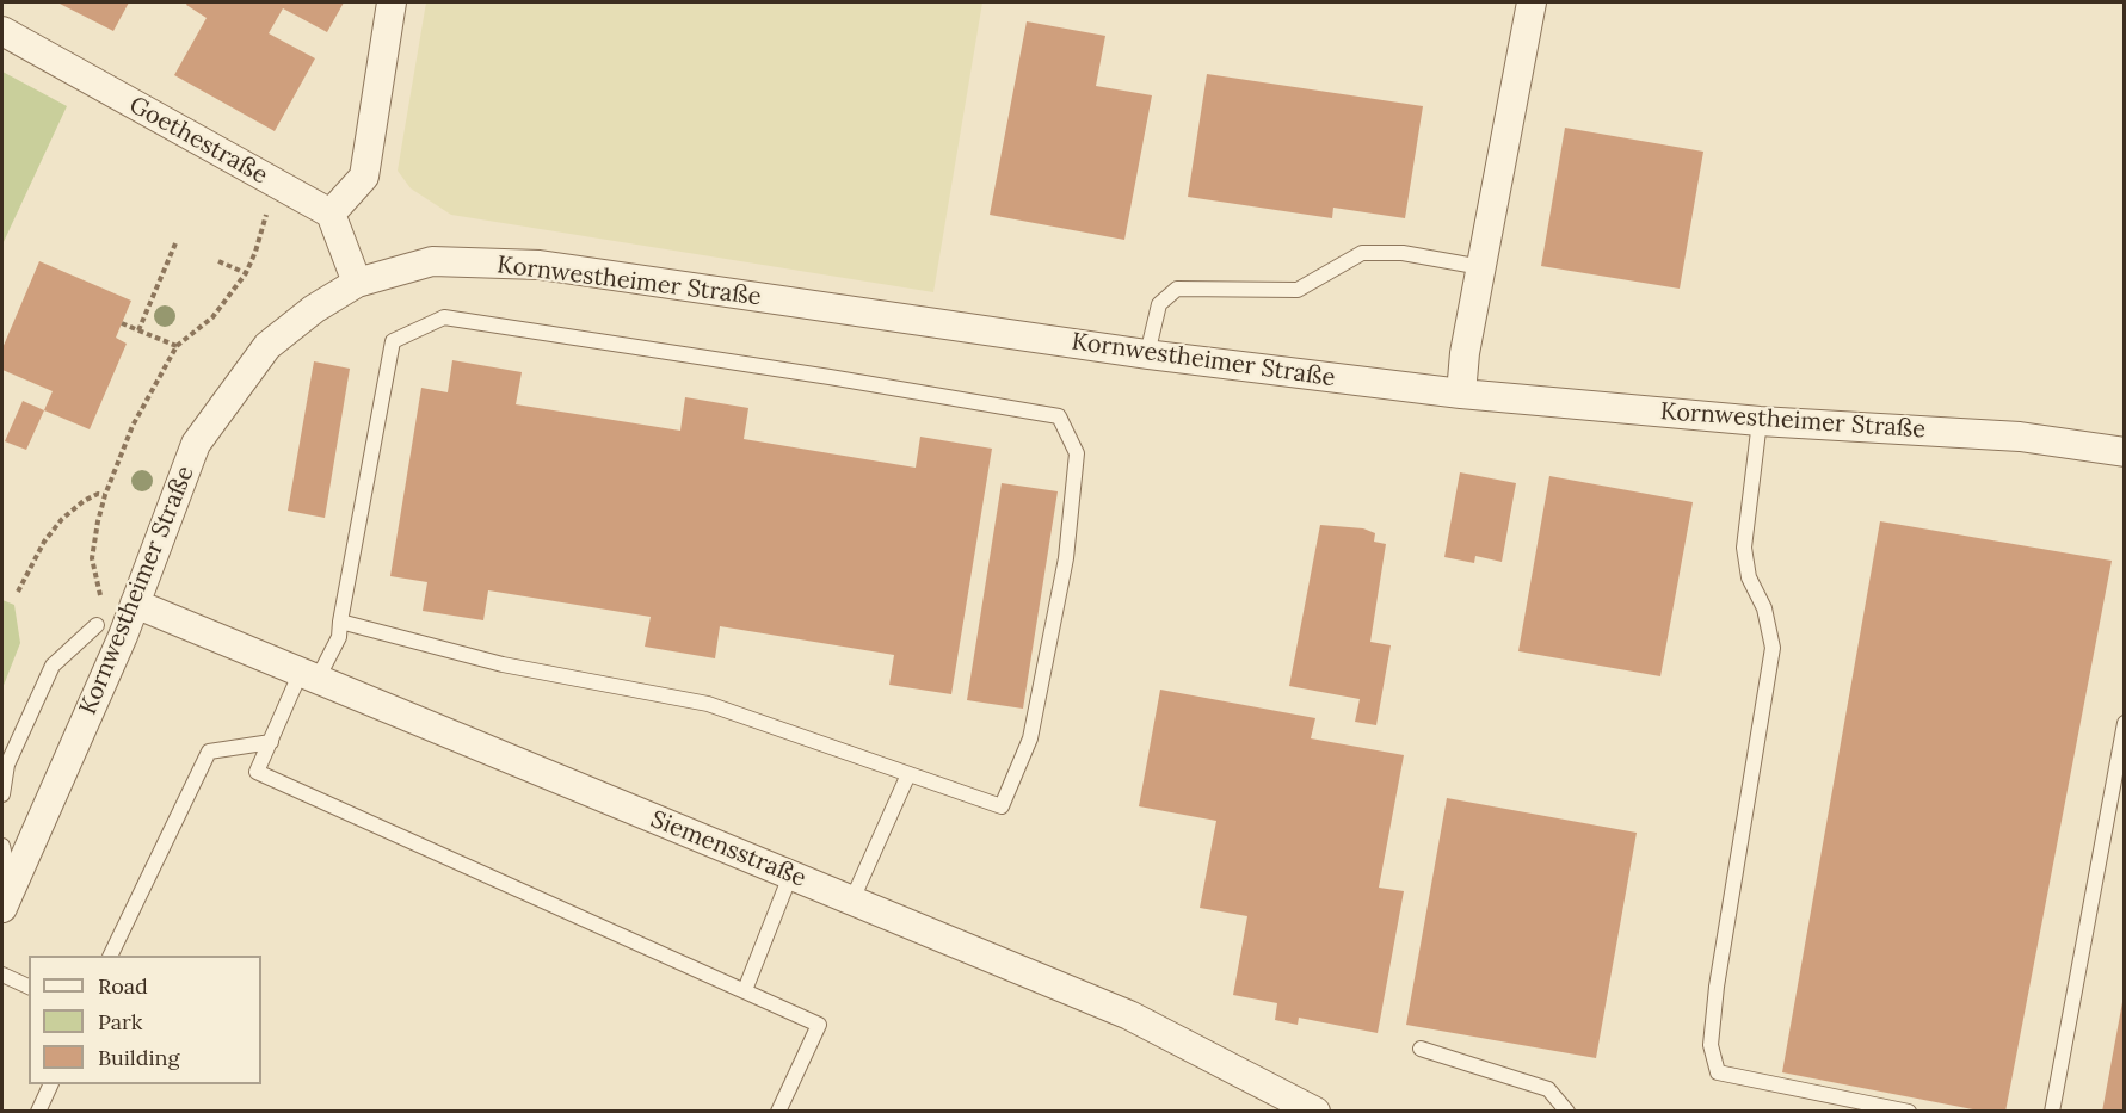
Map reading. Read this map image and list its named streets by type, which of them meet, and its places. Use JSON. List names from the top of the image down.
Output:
{
  "streets": {
    "street": ["Goethestraße", "Kornwestheimer Straße", "Siemensstraße"]
  },
  "crossings": [
    ["Kornwestheimer Straße", "Siemensstraße"]
  ],
  "legend": ["Road", "Park", "Building"]
}
